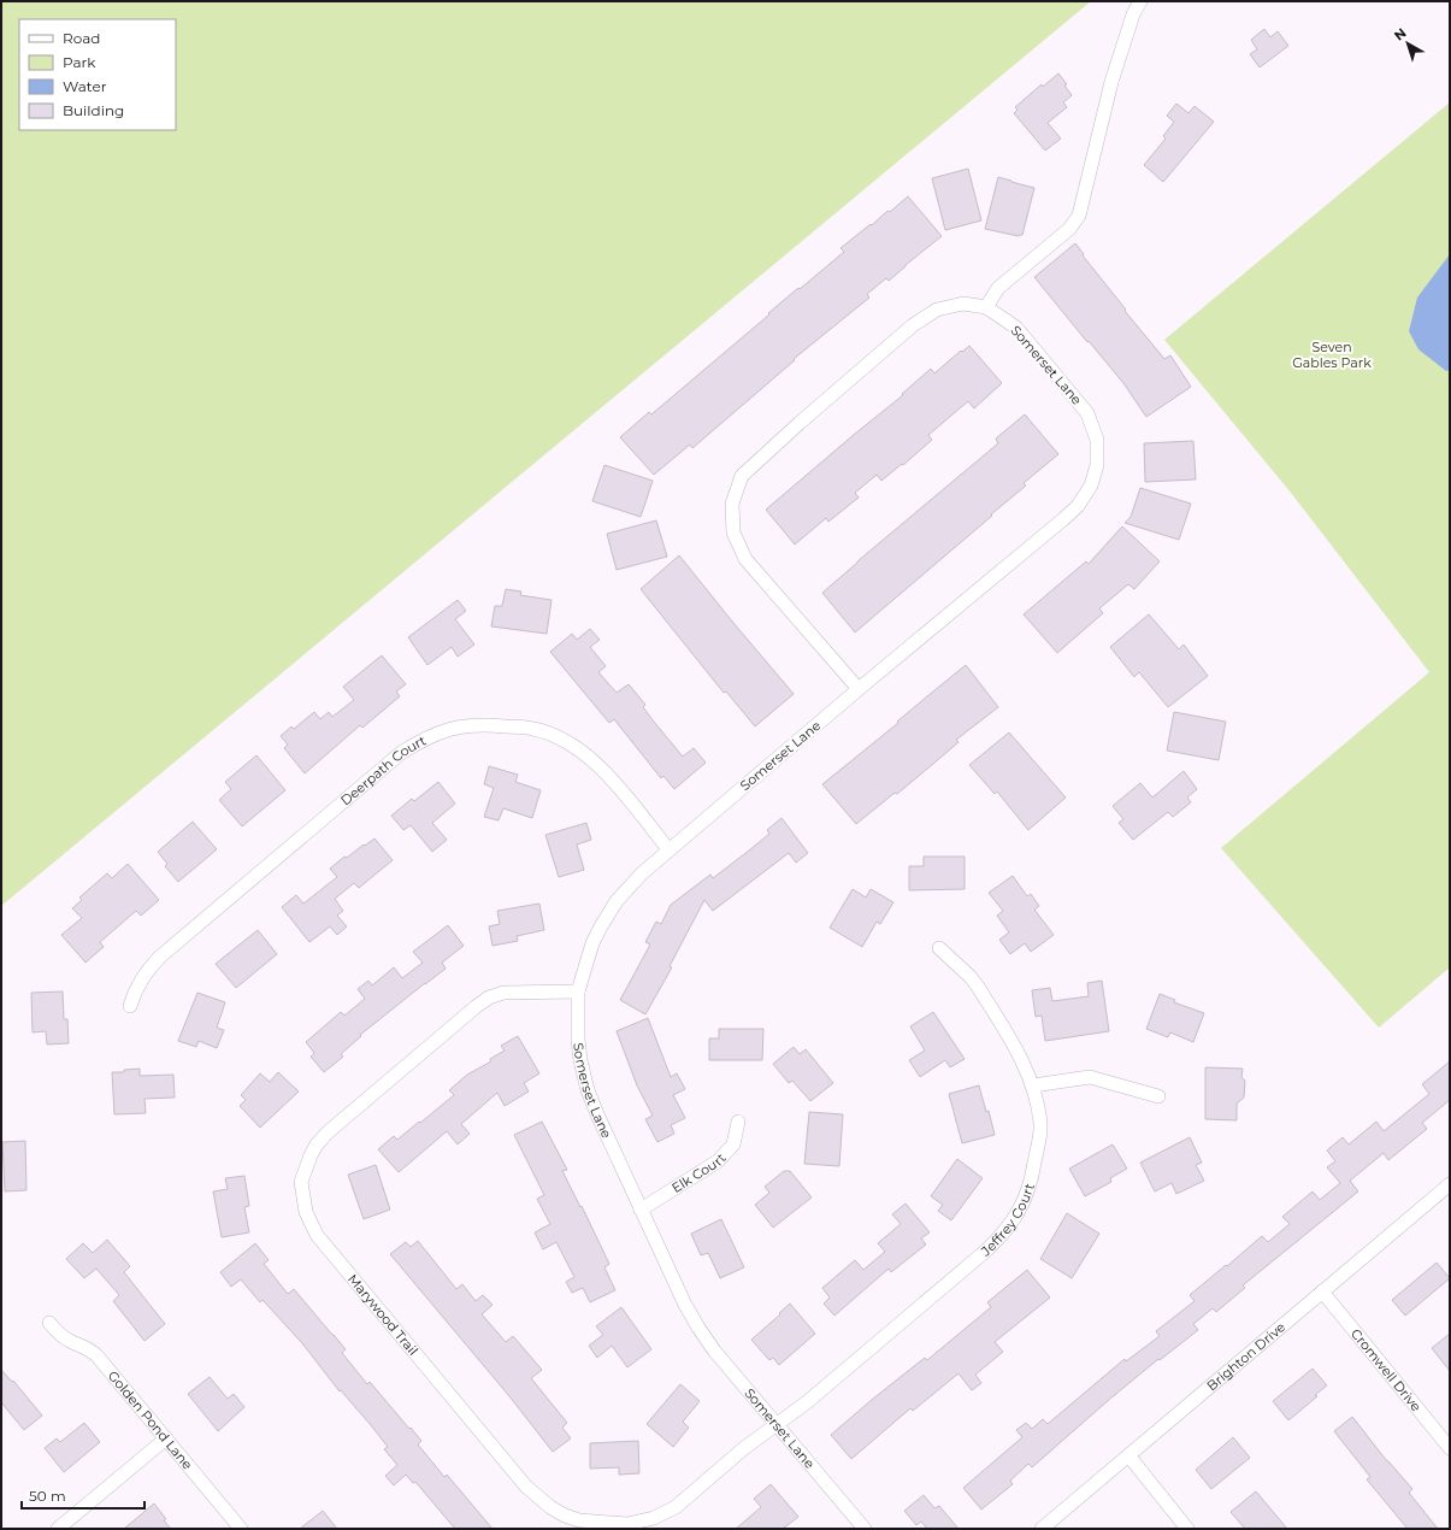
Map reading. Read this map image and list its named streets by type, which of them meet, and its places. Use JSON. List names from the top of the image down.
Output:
{
  "streets": {
    "street": [
      "Somerset Lane",
      "Deerpath Court",
      "Elk Court",
      "Jeffrey Court",
      "Marywood Trail",
      "Brighton Drive",
      "Cromwell Drive",
      "Golden Pond Lane"
    ]
  },
  "crossings": [
    ["Somerset Lane", "Deerpath Court"],
    ["Somerset Lane", "Elk Court"],
    ["Somerset Lane", "Jeffrey Court"],
    ["Somerset Lane", "Marywood Trail"],
    ["Jeffrey Court", "Marywood Trail"],
    ["Brighton Drive", "Cromwell Drive"]
  ],
  "parks": ["Seven Gables Park"],
  "legend": [
    "Road",
    "Park",
    "Water",
    "Building"
  ],
  "scale_bar": "50 m",
  "north": "top left"
}
